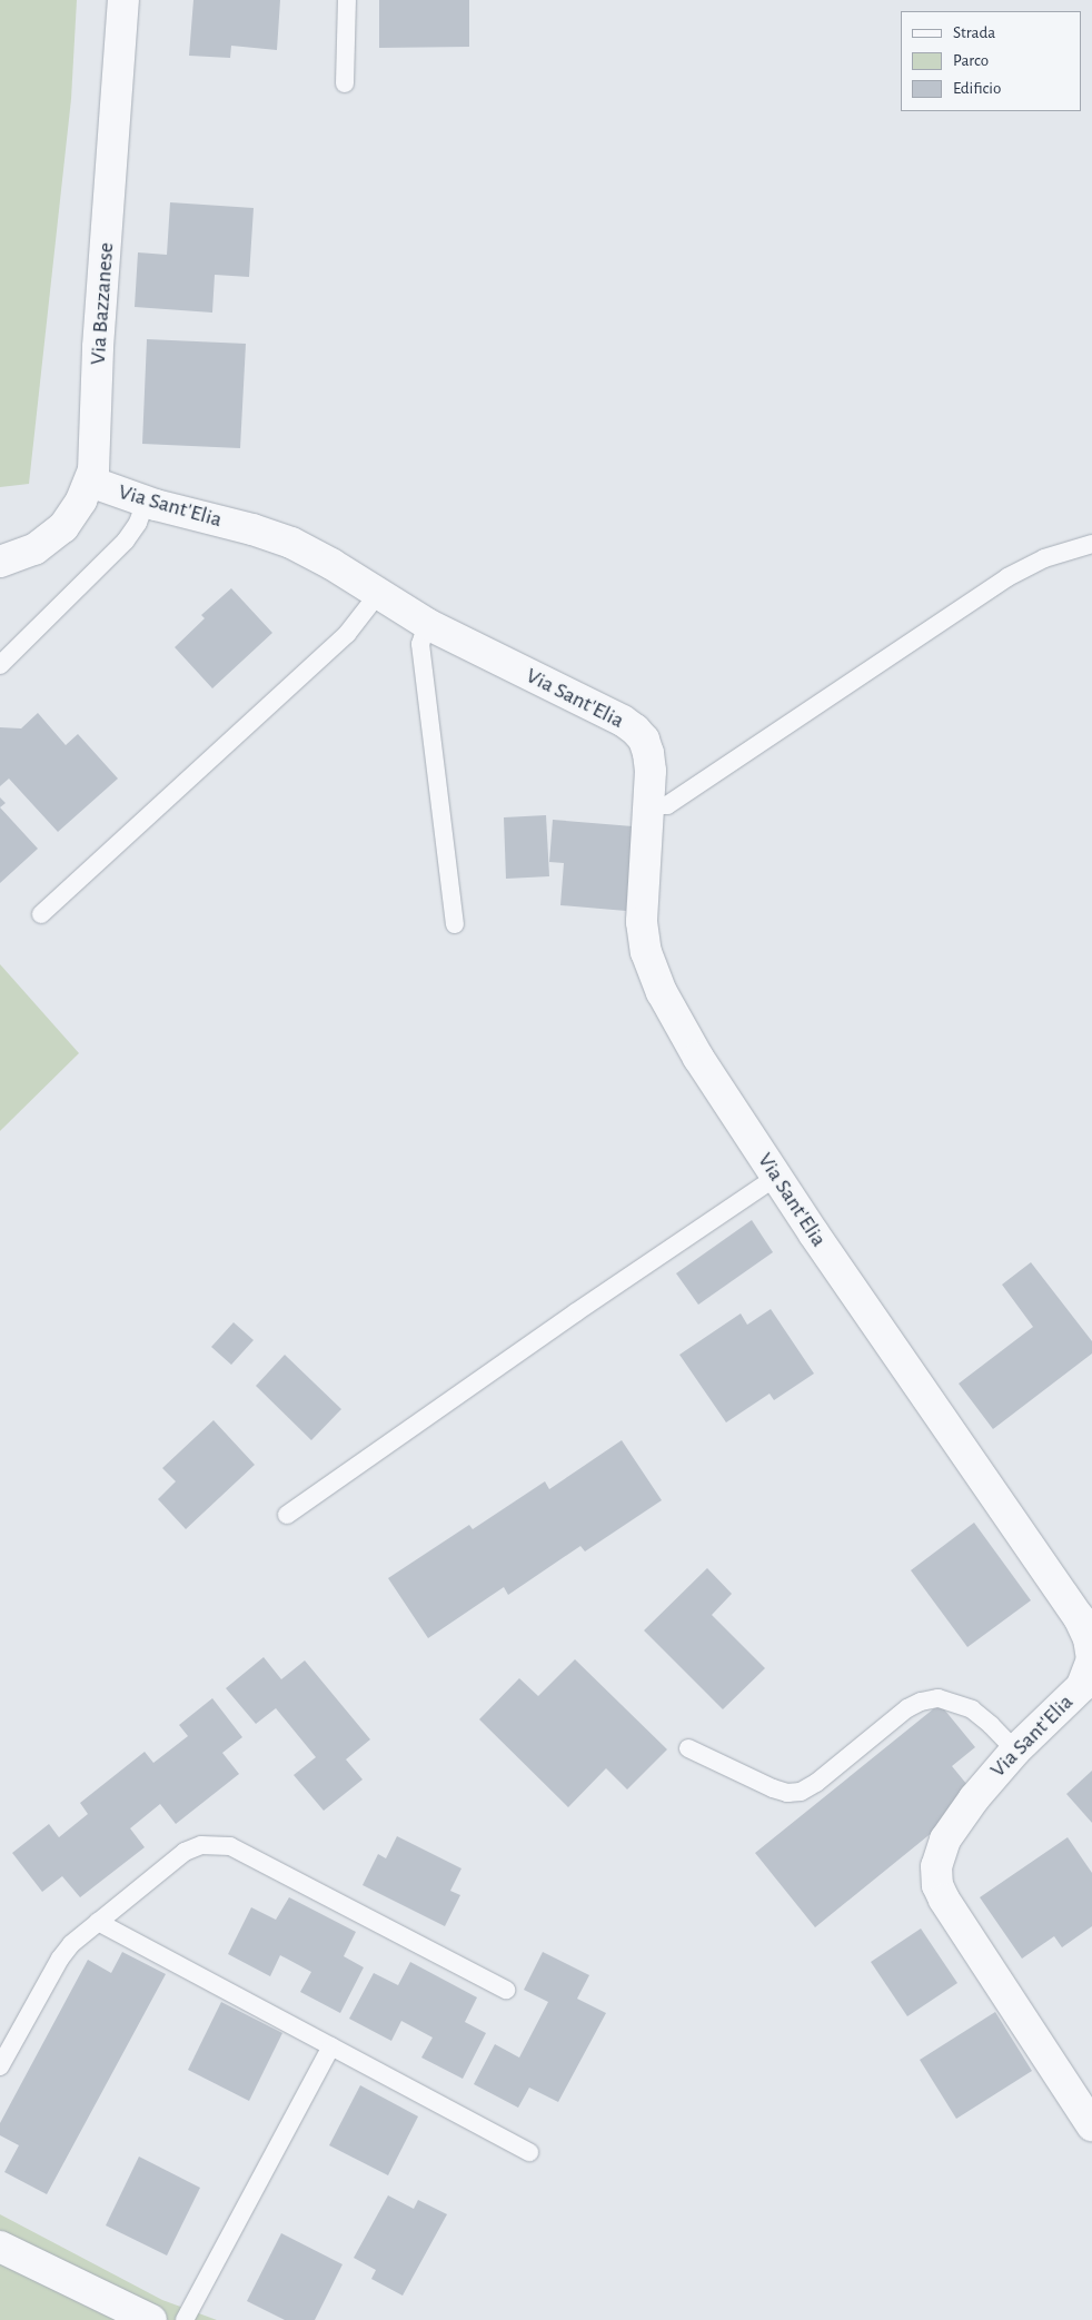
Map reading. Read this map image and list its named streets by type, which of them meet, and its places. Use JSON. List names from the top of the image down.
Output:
{
  "streets": {
    "street": ["Via Bazzanese", "Via Sant'Elia"]
  },
  "crossings": [
    ["Via Bazzanese", "Via Sant'Elia"]
  ],
  "legend": ["Strada", "Parco", "Edificio"]
}
